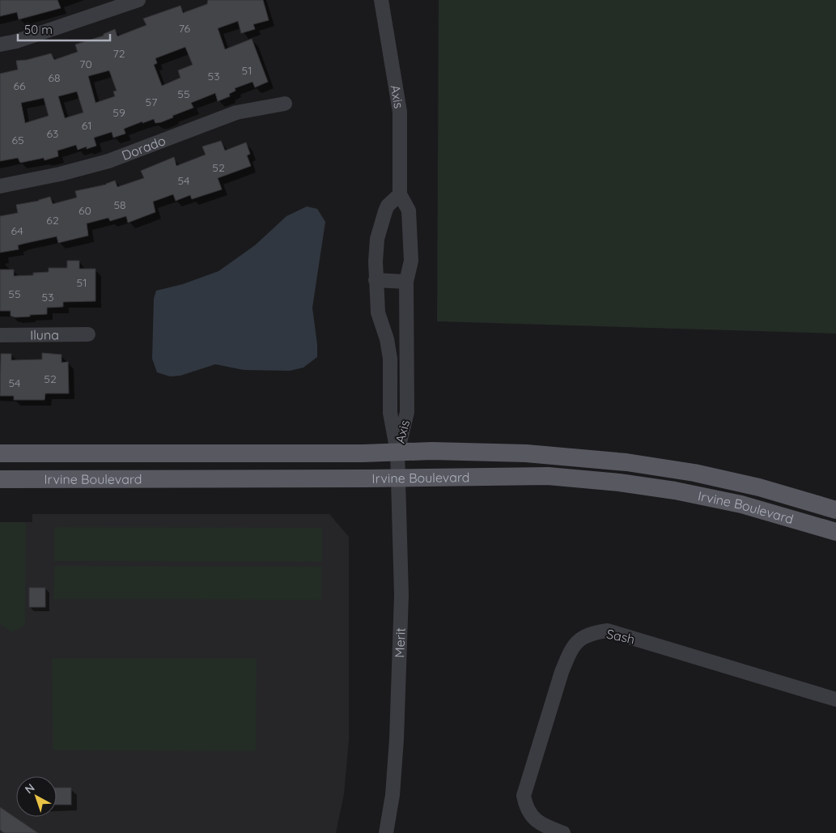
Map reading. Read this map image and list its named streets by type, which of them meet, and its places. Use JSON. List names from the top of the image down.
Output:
{
  "streets": {
    "main road": ["Irvine Boulevard"],
    "street": [
      "Axis",
      "Dorado",
      "Iluna",
      "Sash",
      "Merit"
    ]
  },
  "crossings": [
    ["Axis", "Irvine Boulevard"],
    ["Axis", "Merit"],
    ["Irvine Boulevard", "Merit"]
  ],
  "house_numbers": [
    "76",
    "72",
    "70",
    "51",
    "53",
    "68",
    "66",
    "55",
    "57",
    "59",
    "61",
    "63",
    "65",
    "52",
    "54",
    "58",
    "60",
    "62",
    "64",
    "51",
    "55",
    "53",
    "52",
    "54"
  ],
  "scale_bar": "50 m",
  "north": "top left"
}
